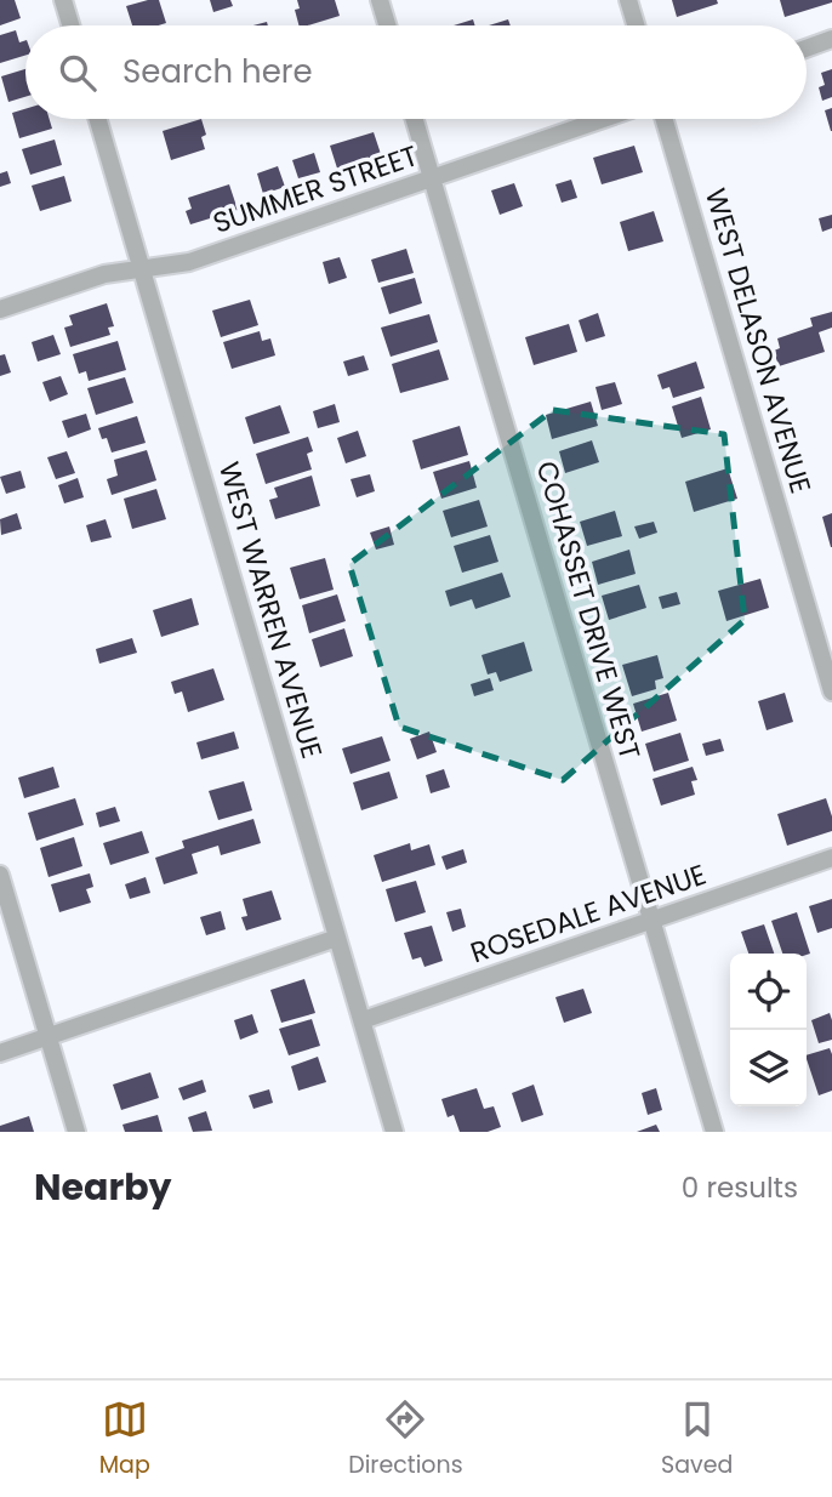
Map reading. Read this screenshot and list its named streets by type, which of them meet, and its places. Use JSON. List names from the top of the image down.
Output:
{
  "streets": {
    "street": [
      "SUMMER STREET",
      "WEST DELASON AVENUE",
      "WEST WARREN AVENUE",
      "COHASSET DRIVE WEST",
      "ROSEDALE AVENUE"
    ]
  },
  "crossings": [
    ["SUMMER STREET", "WEST WARREN AVENUE"],
    ["SUMMER STREET", "COHASSET DRIVE WEST"],
    ["WEST WARREN AVENUE", "ROSEDALE AVENUE"],
    ["COHASSET DRIVE WEST", "ROSEDALE AVENUE"]
  ],
  "page": {
    "search": "Search here",
    "heading": ["Nearby", "0 results"],
    "nav": ["Map", "Directions", "Saved"]
  }
}
